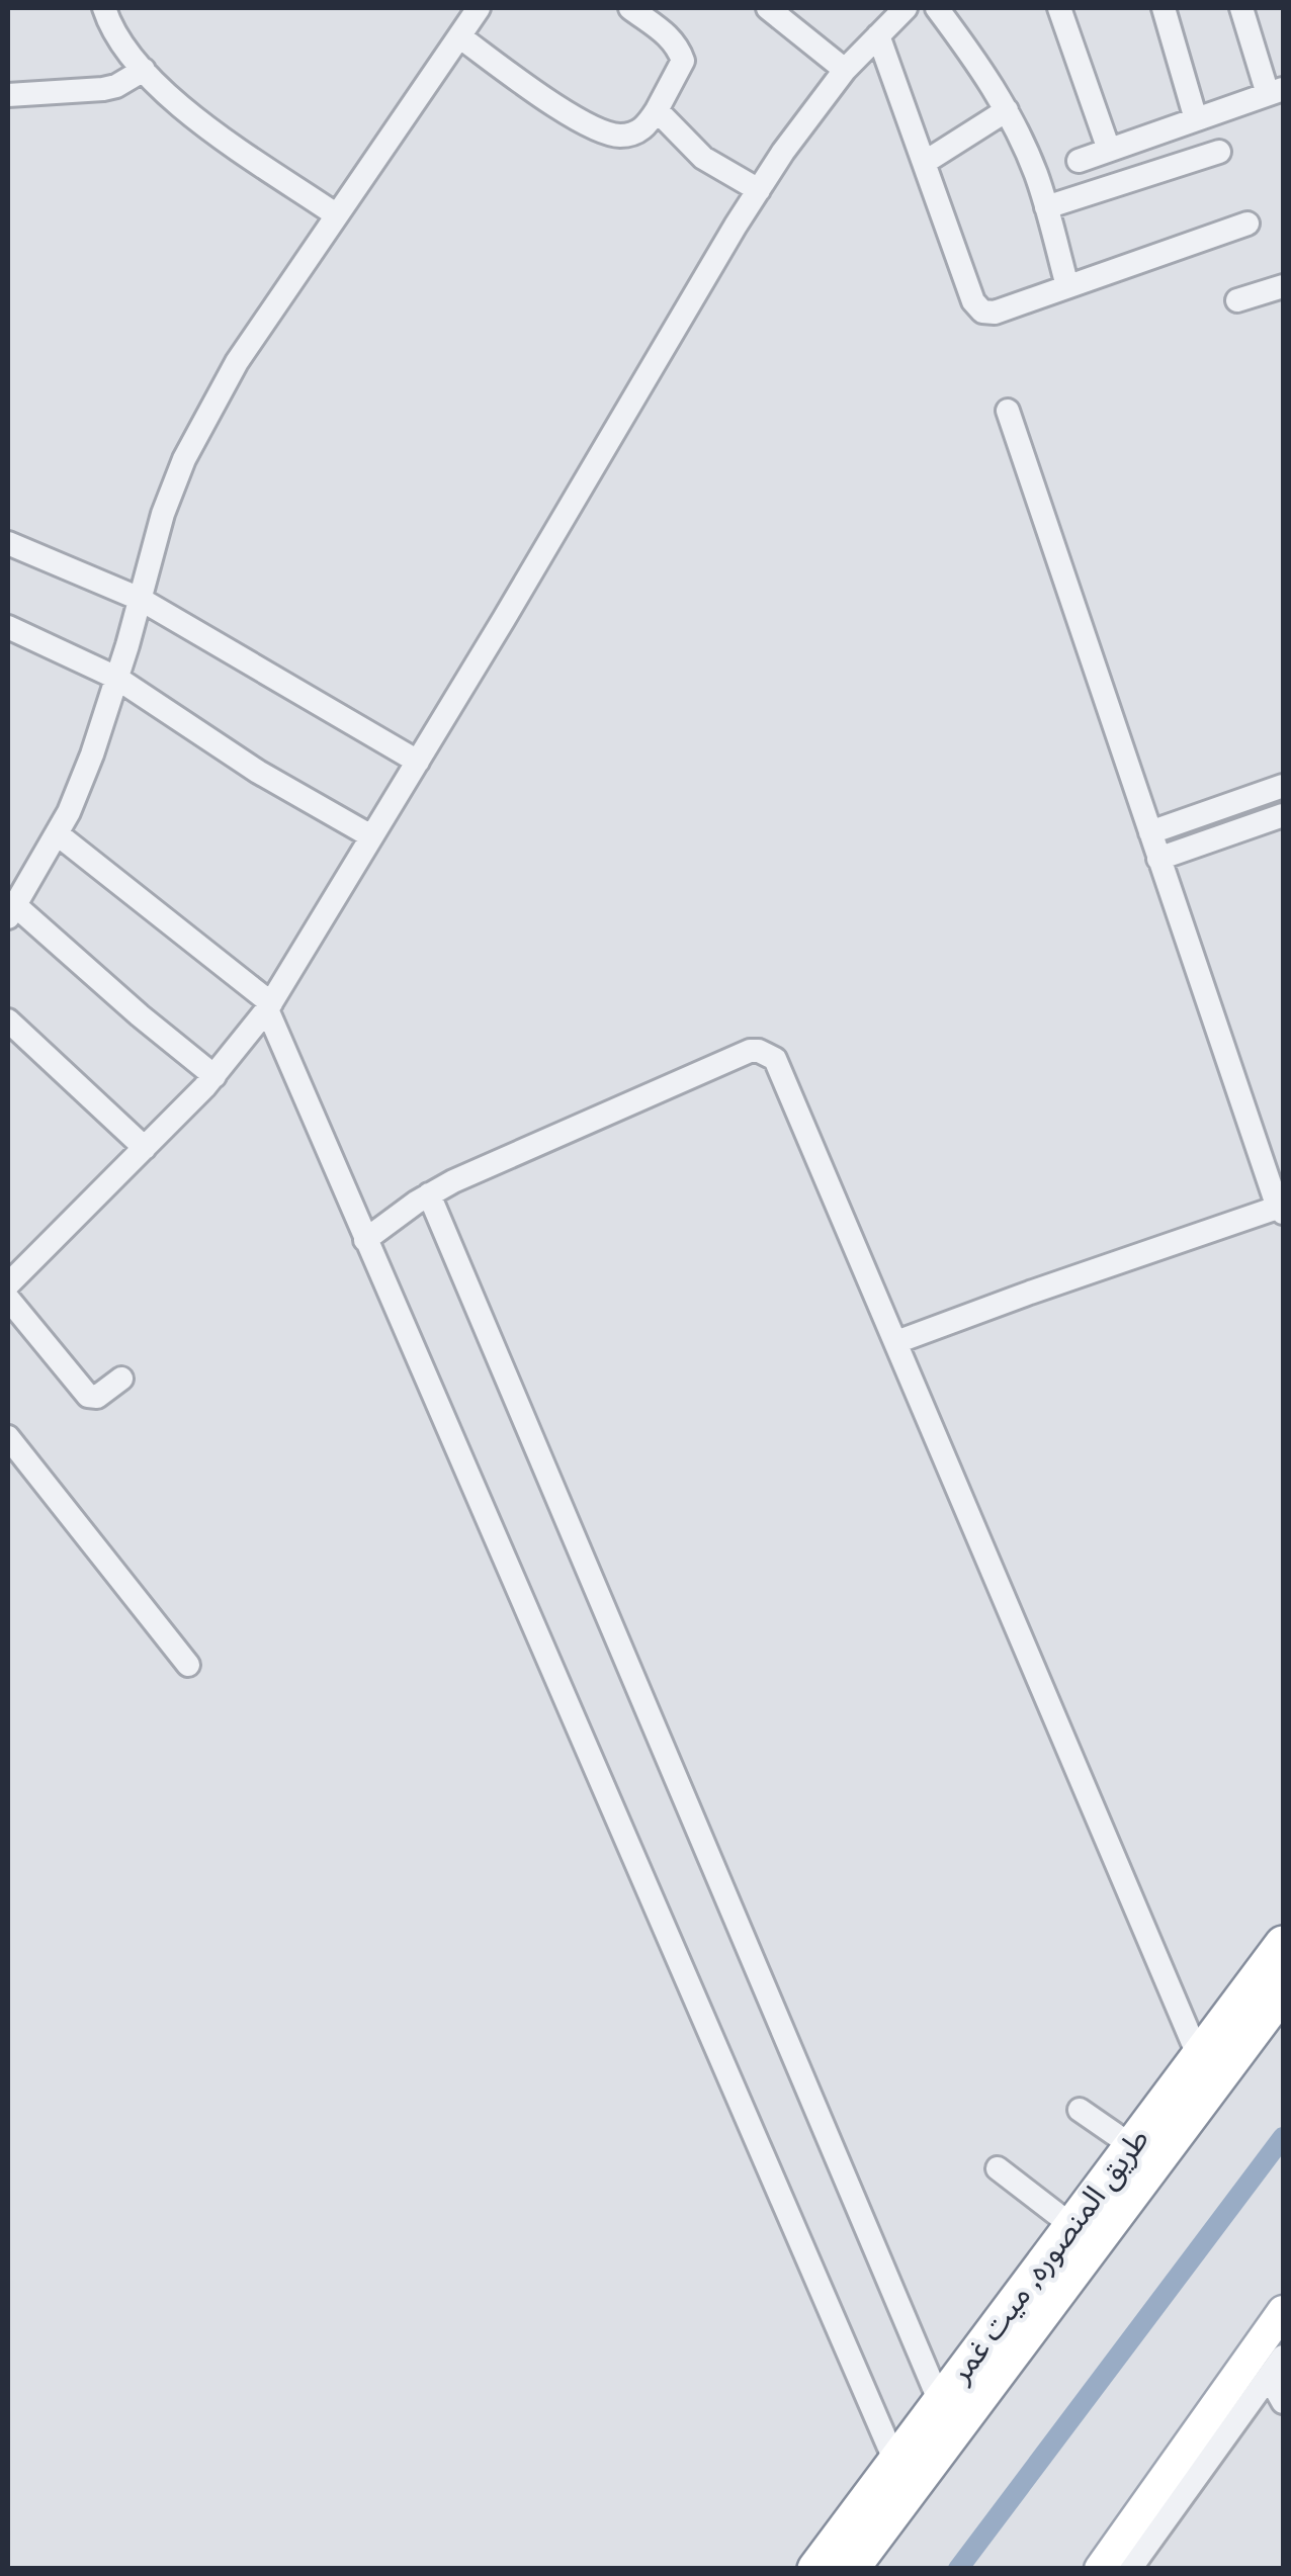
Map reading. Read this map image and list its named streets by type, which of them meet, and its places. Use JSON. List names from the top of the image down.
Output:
{
  "streets": {
    "highway": ["طريق المنصوره, ميت غمر"]
  }
}
